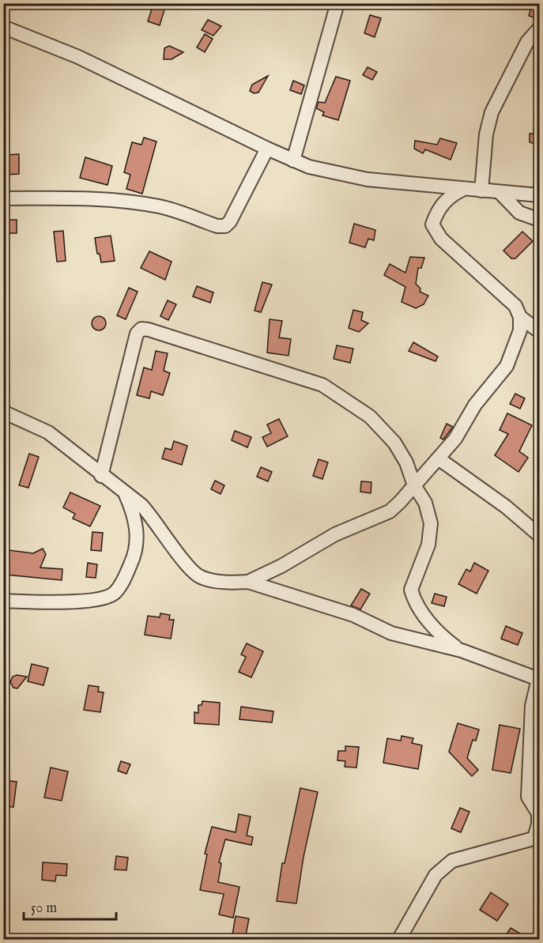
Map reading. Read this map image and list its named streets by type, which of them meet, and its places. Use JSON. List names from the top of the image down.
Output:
{
  "scale_bar": "50 m"
}
